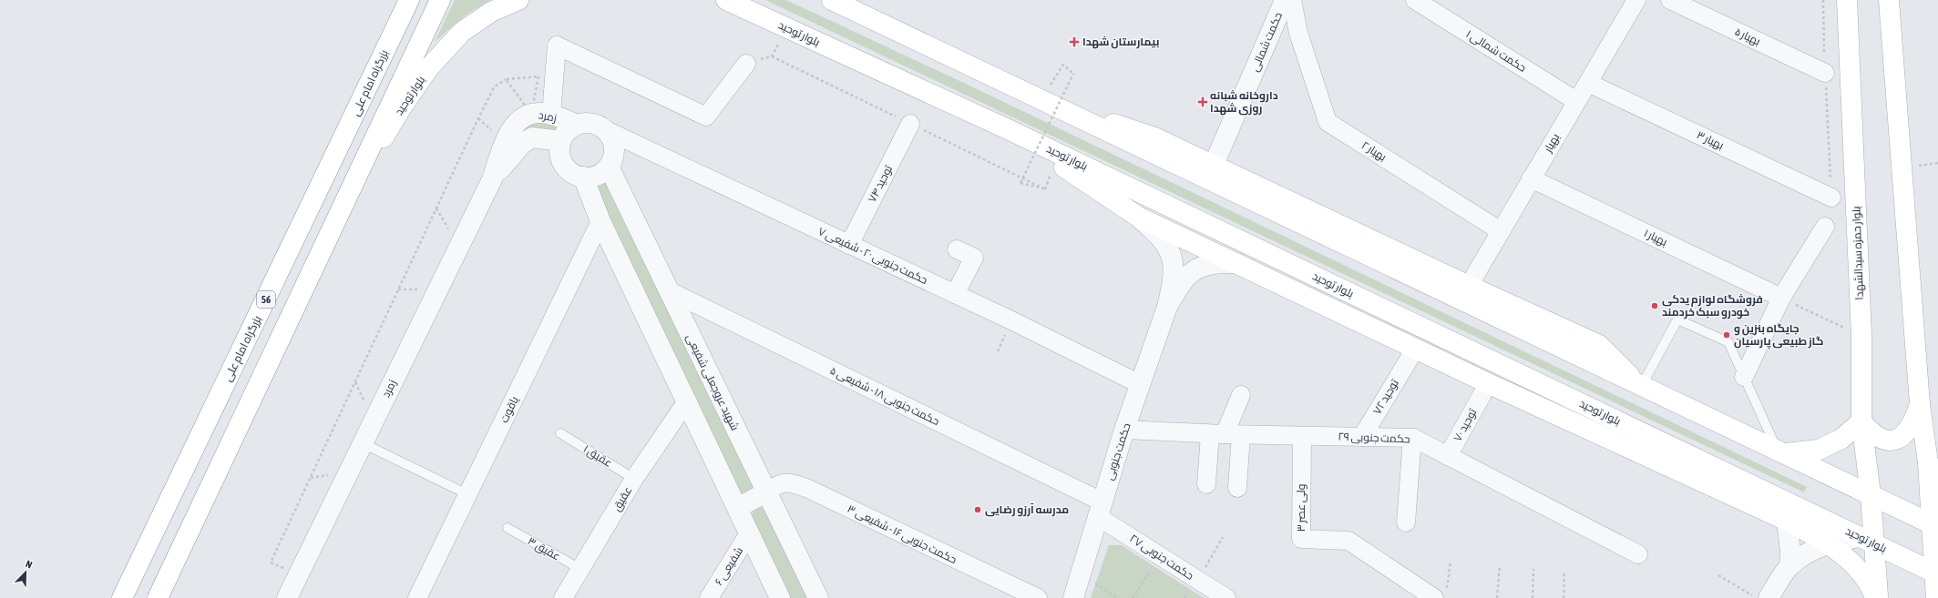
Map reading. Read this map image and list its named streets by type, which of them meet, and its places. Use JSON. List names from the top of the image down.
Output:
{
  "streets": {
    "main road": [
      "بلوار توحید",
      "بزرگراه امام علی",
      "بلوار حمزه سیدالشهدا",
      "56"
    ],
    "street": [
      "بهیار ۵",
      "حکمت شمالی",
      "حکمت شمالی ۱",
      "زمرد",
      "بهیار ۳",
      "بهیار",
      "بهیار ۲",
      "توحید ۷۴",
      "بهیار ۱",
      "حکمت جنوبی ۲۰ - شفیعی ۷",
      "شهید عروجعلی شفیعی",
      "حکمت جنوبی ۱۸ - شفیعی ۵",
      "توحید ۷۲",
      "یاقوت",
      "توحید ۷۰",
      "حکمت جنوبی ۲۹",
      "حکمت جنوبی",
      "عقیق",
      "ولی عصر ۳",
      "حکمت جنوبی ۱۶ - شفیعی ۳",
      "حکمت جنوبی ۲۷",
      "شفیعی ۶"
    ],
    "lane": ["عقیق ۱", "عقیق ۳"]
  },
  "crossings": [
    ["بلوار توحید", "بلوار حمزه سیدالشهدا"],
    ["حکمت شمالی ۱", "بهیار"],
    ["زمرد", "حکمت جنوبی ۲۰ - شفیعی ۷"],
    ["زمرد", "شهید عروجعلی شفیعی"],
    ["بهیار ۳", "بهیار"],
    ["بهیار", "بهیار ۲"],
    ["بهیار", "بهیار ۱"],
    ["توحید ۷۴", "حکمت جنوبی ۲۰ - شفیعی ۷"],
    ["حکمت جنوبی ۲۰ - شفیعی ۷", "شهید عروجعلی شفیعی"],
    ["حکمت جنوبی ۲۰ - شفیعی ۷", "حکمت جنوبی"],
    ["شهید عروجعلی شفیعی", "حکمت جنوبی ۱۸ - شفیعی ۵"],
    ["شهید عروجعلی شفیعی", "حکمت جنوبی ۱۶ - شفیعی ۳"],
    ["حکمت جنوبی ۱۸ - شفیعی ۵", "حکمت جنوبی"],
    ["حکمت جنوبی ۱۸ - شفیعی ۵", "حکمت جنوبی ۲۷"],
    ["توحید ۷۲", "حکمت جنوبی ۲۹"],
    ["توحید ۷۰", "حکمت جنوبی ۲۹"],
    ["حکمت جنوبی ۲۹", "حکمت جنوبی"],
    ["حکمت جنوبی ۲۹", "ولی عصر ۳"],
    ["حکمت جنوبی", "حکمت جنوبی ۲۷"],
    ["عقیق ۱", "عقیق"],
    ["عقیق", "عقیق ۳"]
  ],
  "places": {
    "health": ["بیمارستان شهدا", "داروخانه شبانه روزی شهدا"],
    "other": ["فروشگاه لوازم یدکی خودرو سبک خردمند", "جایگاه بنزین و گاز طبیعی پارسیان", "مدرسه آرزو رضایی"]
  },
  "north": "top right"
}
